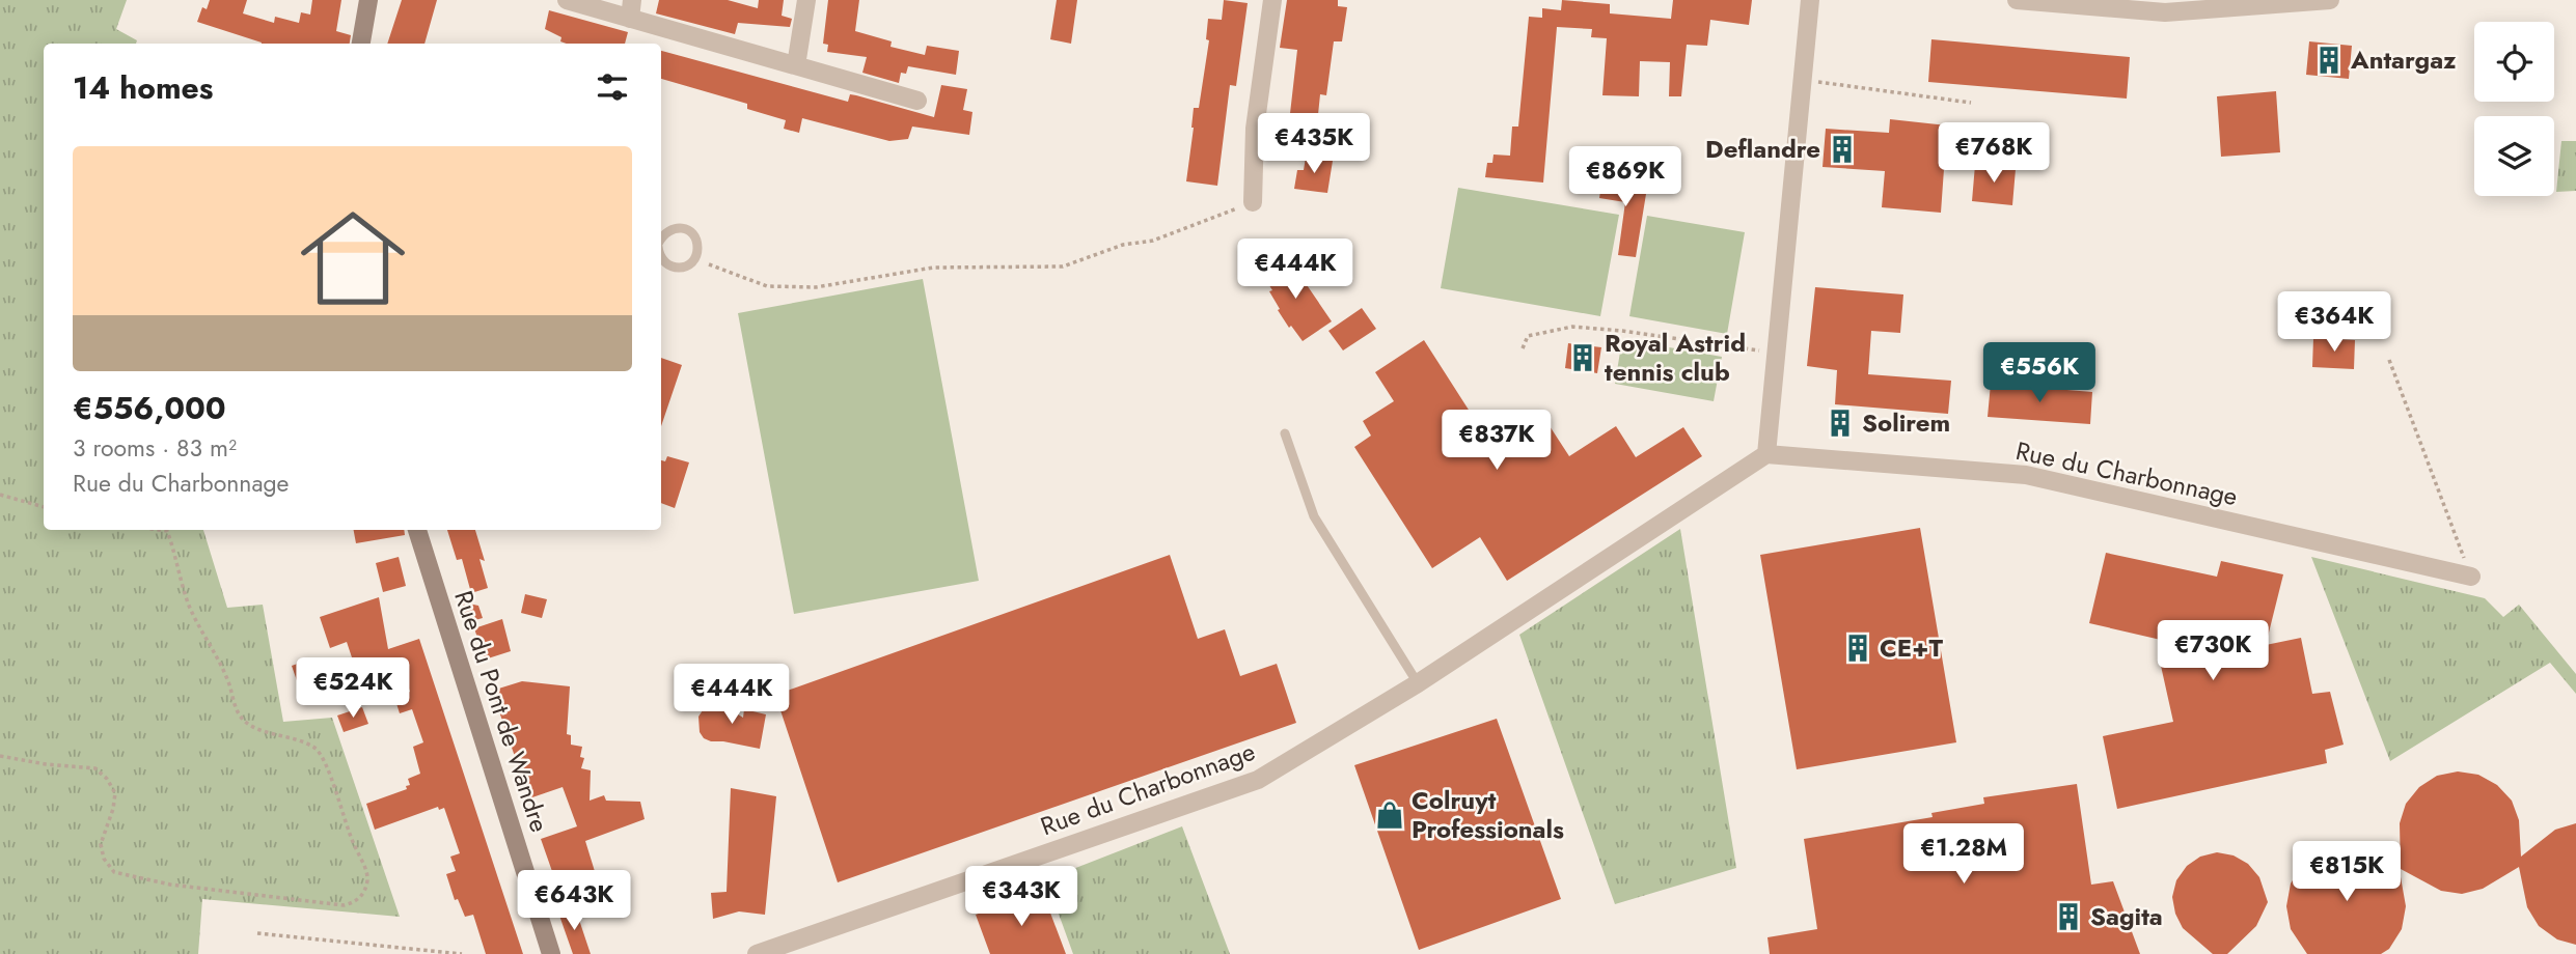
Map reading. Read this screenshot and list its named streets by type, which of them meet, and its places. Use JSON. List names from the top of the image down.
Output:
{
  "streets": {
    "street": ["Rue du Charbonnage", "Rue du Pont de Wandre"]
  },
  "places": {
    "building": [
      "Antargaz",
      "Deflandre",
      "Royal Astrid tennis club",
      "Solirem",
      "CE+T",
      "Sagita"
    ],
    "shop": ["Colruyt Professionals"]
  },
  "page": {
    "heading": "14 homes",
    "price": [
      "€435K",
      "€768K",
      "€869K",
      "€444K",
      "€364K",
      "€556K",
      "€837K",
      "€730K",
      "€524K",
      "€444K",
      "€1.28M",
      "€815K",
      "€343K",
      "€643K"
    ],
    "list": [
      {
        "name": "€556,000",
        "note": "3 rooms · 83 m² · Rue du Charbonnage"
      }
    ]
  }
}
